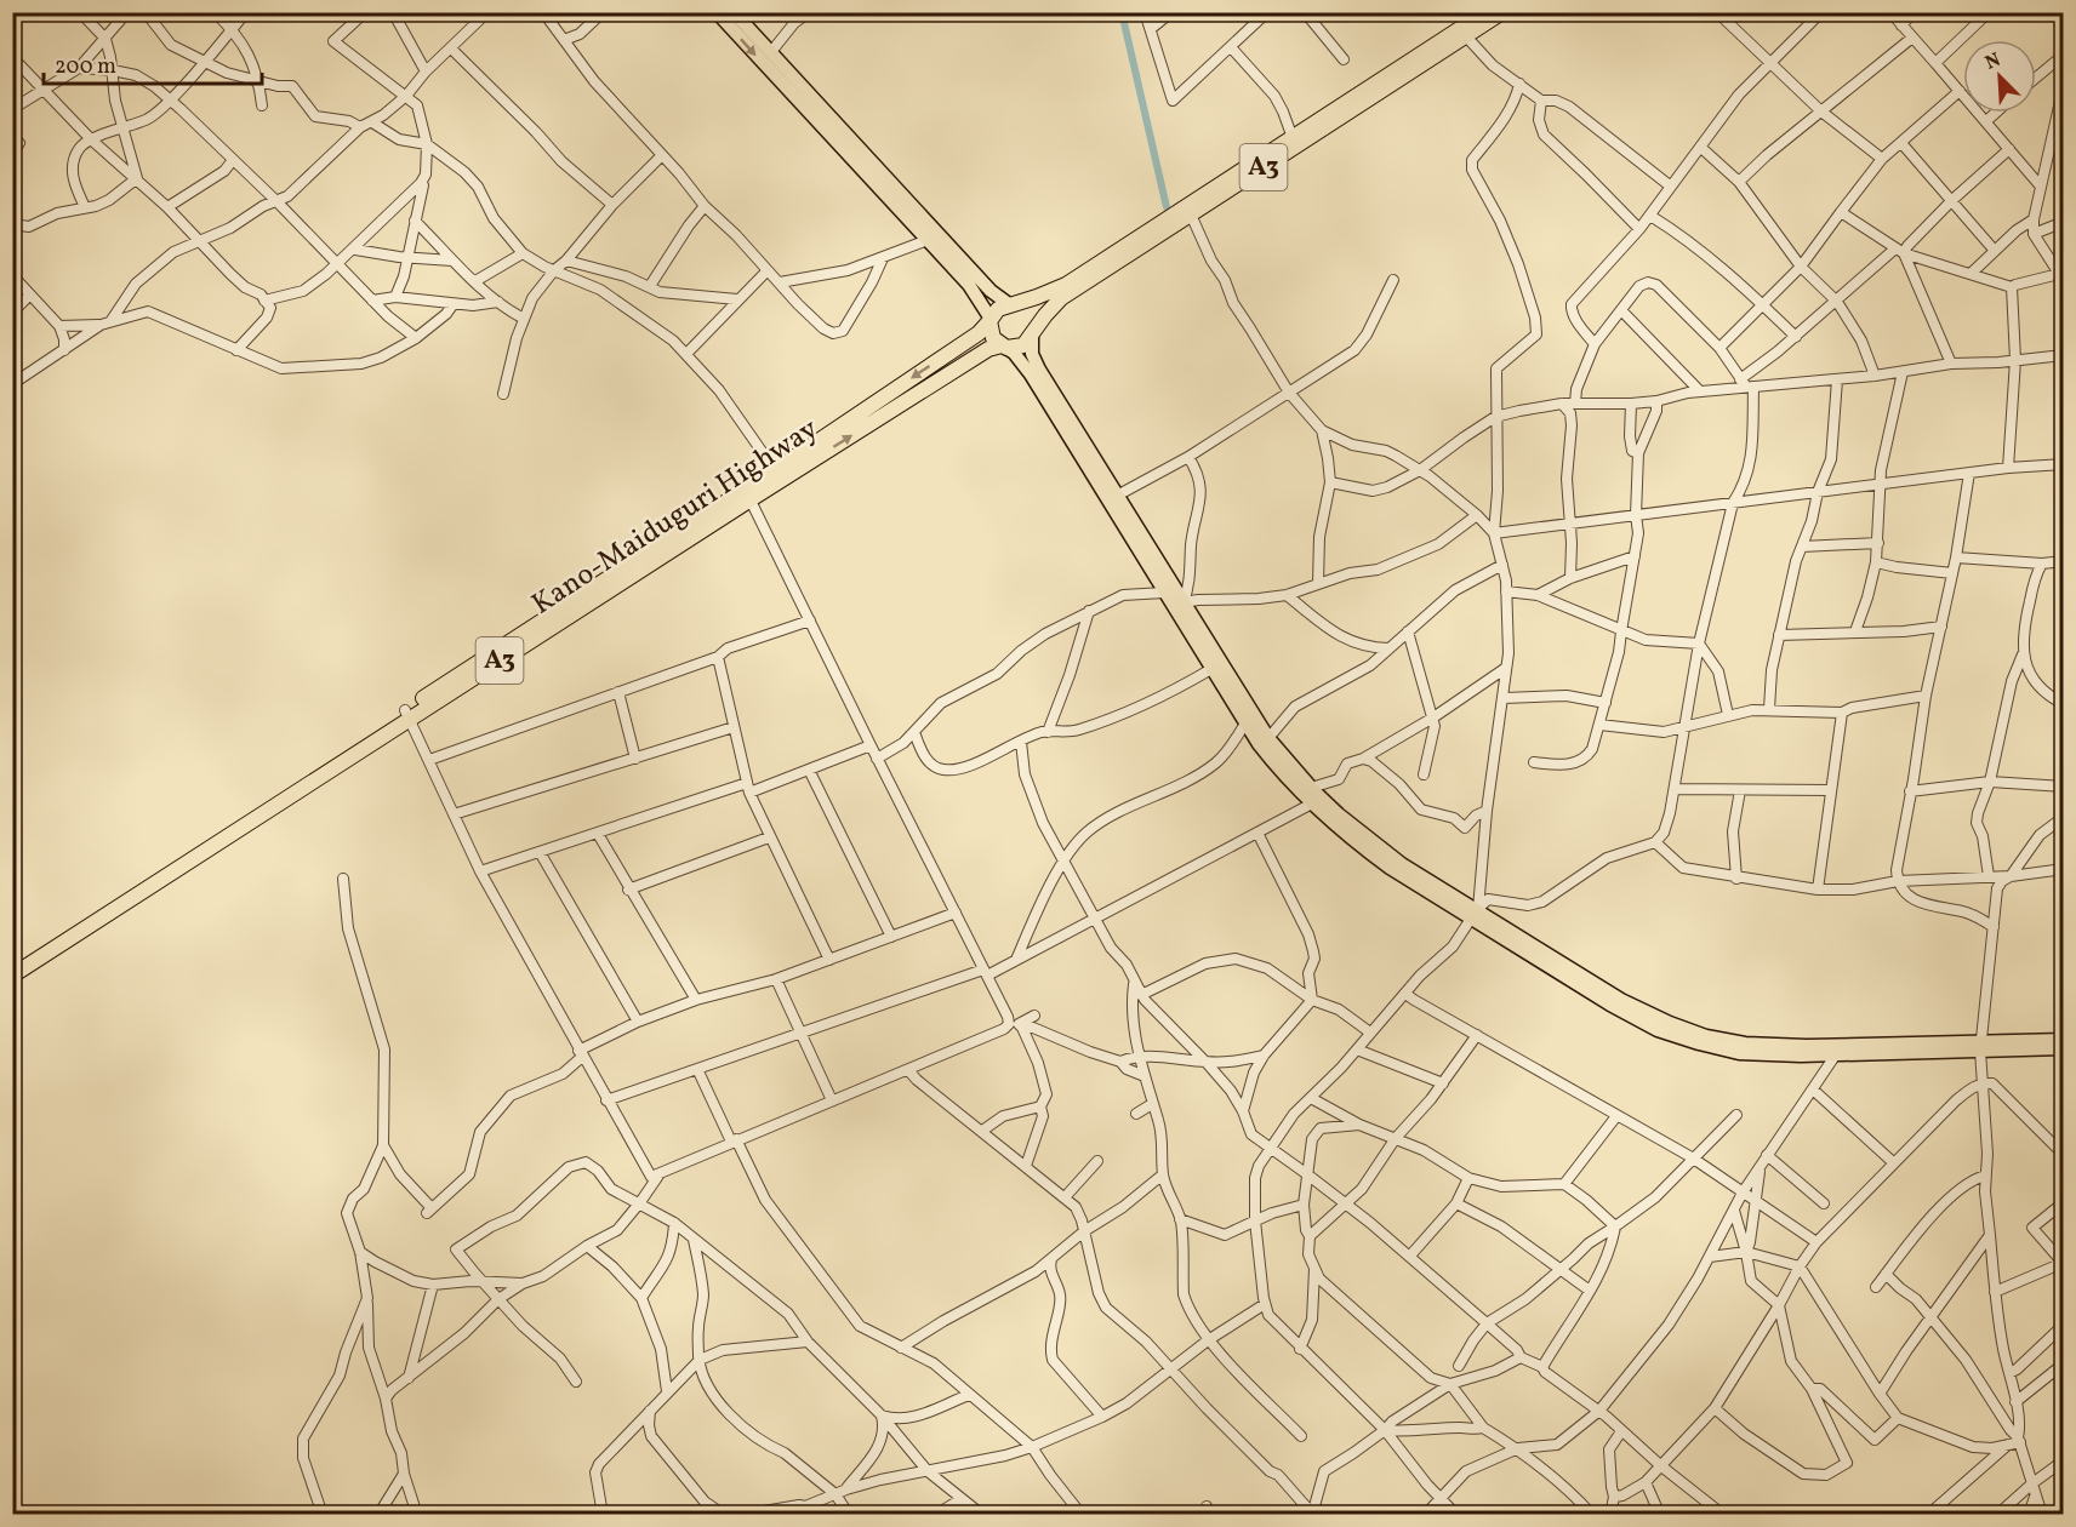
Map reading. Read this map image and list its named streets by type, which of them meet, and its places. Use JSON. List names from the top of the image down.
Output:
{
  "streets": {
    "highway": ["A3", "Kano-Maiduguri Highway"]
  },
  "crossings": [
    ["A3", "Kano-Maiduguri Highway"]
  ],
  "scale_bar": "200 m",
  "north": "top left"
}
